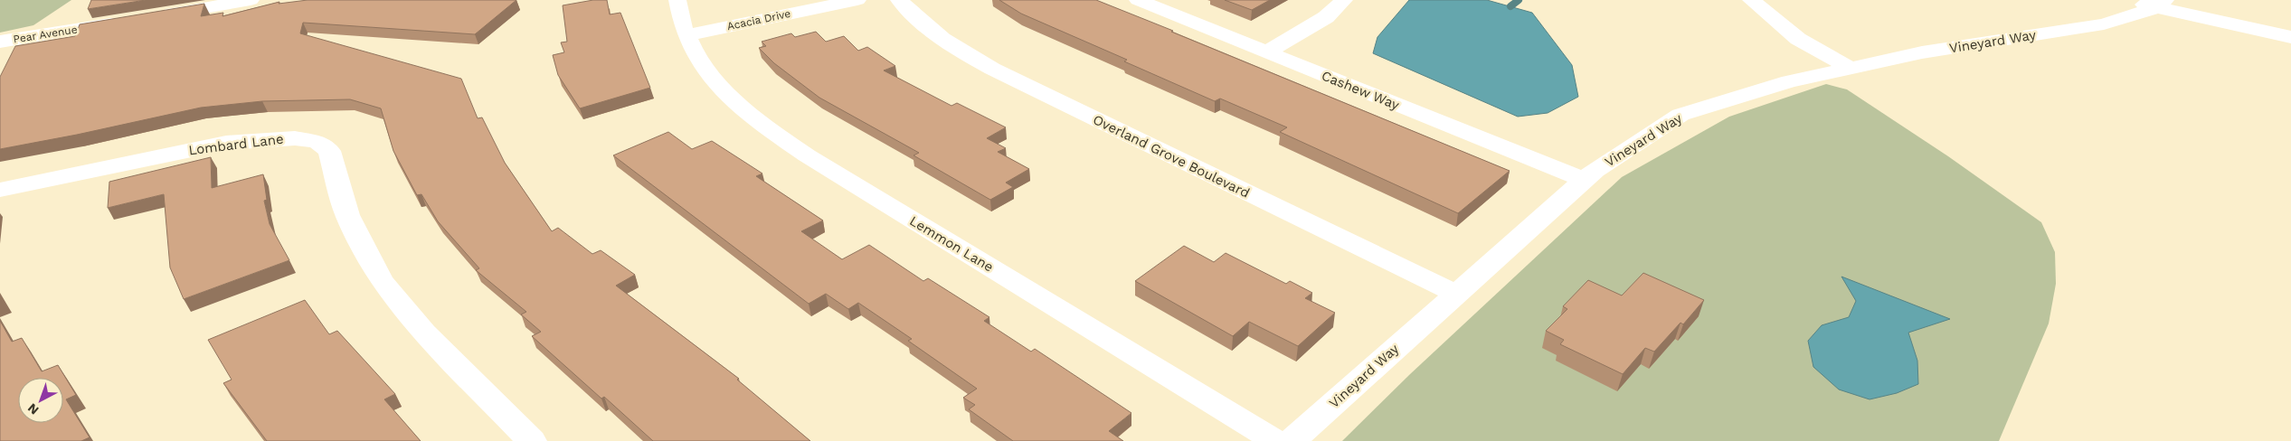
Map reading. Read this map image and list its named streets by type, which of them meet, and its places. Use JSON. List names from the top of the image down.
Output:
{
  "streets": {
    "street": [
      "Acacia Drive",
      "Pear Avenue",
      "Vineyard Way",
      "Cashew Way",
      "Lombard Lane",
      "Overland Grove Boulevard",
      "Lemmon Lane"
    ]
  },
  "crossings": [
    ["Acacia Drive", "Lemmon Lane"],
    ["Vineyard Way", "Cashew Way"],
    ["Vineyard Way", "Overland Grove Boulevard"]
  ],
  "north": "bottom left"
}
